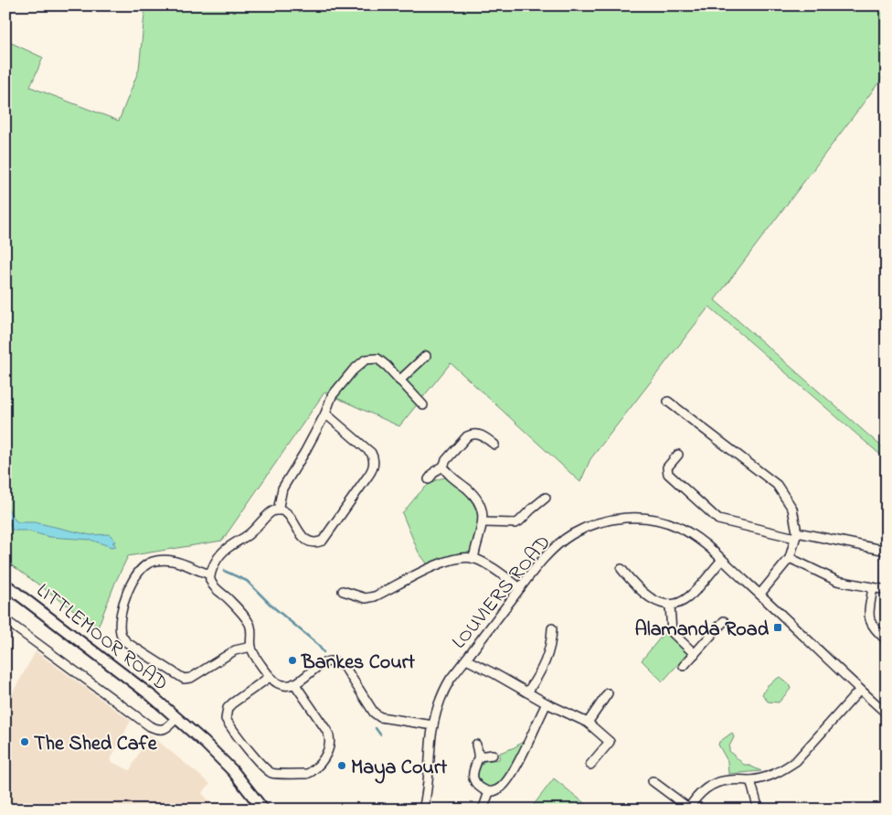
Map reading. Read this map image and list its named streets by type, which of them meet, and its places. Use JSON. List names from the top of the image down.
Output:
{
  "streets": {
    "main road": ["LITTLEMOOR ROAD"],
    "street": ["LOUVIERS ROAD"]
  },
  "places": {
    "transit": ["Alamanda Road"],
    "other": ["Bankes Court", "The Shed Cafe", "Maya Court"]
  }
}
